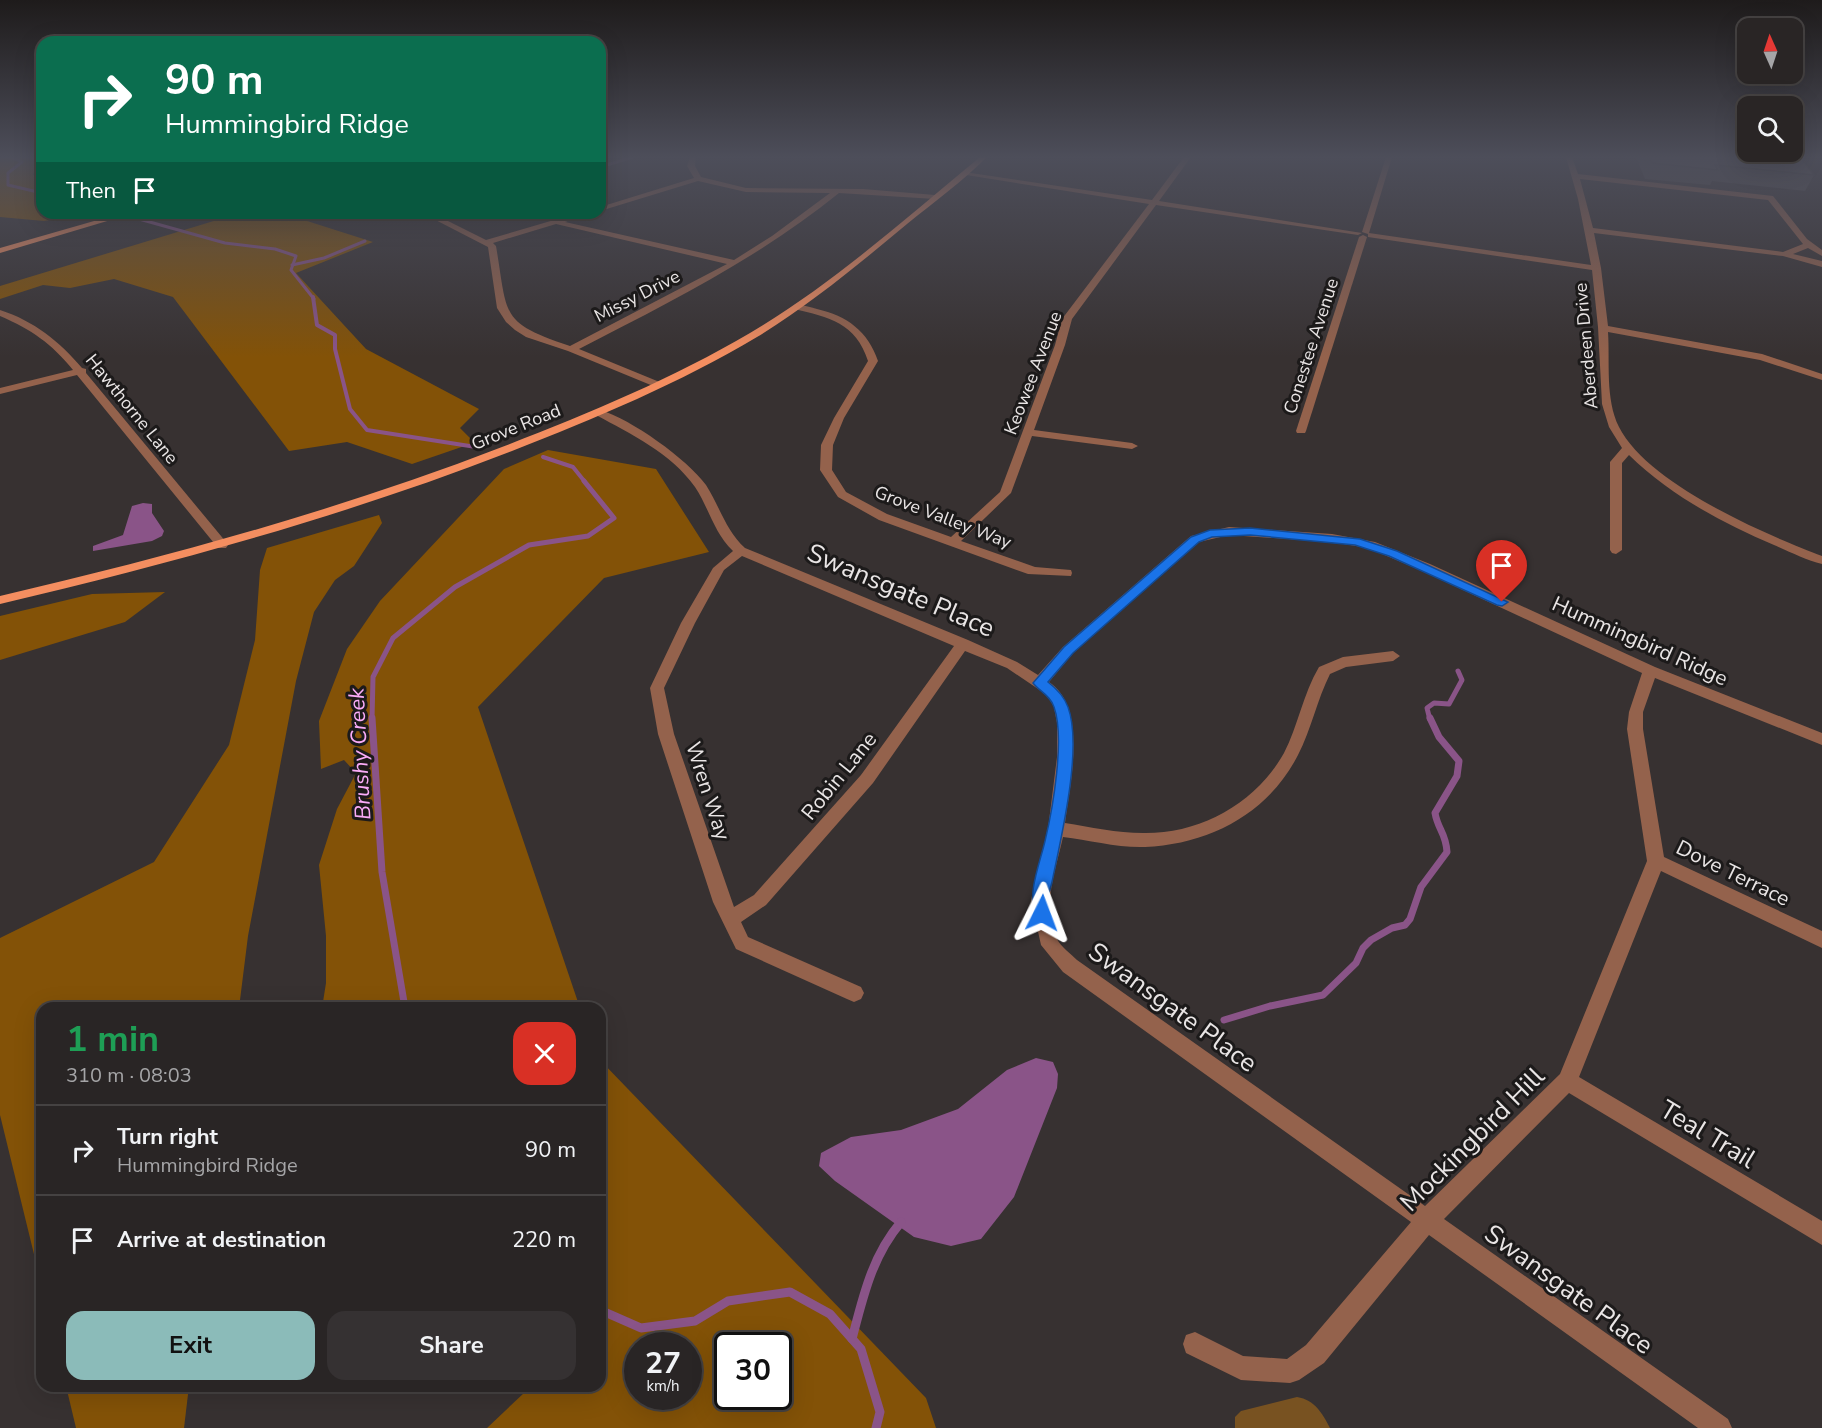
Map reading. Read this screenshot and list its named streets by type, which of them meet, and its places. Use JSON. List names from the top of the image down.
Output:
{
  "streets": {
    "main road": ["Grove Road"],
    "street": [
      "Missy Drive",
      "Conestee Avenue",
      "Aberdeen Drive",
      "Keowee Avenue",
      "Hawthorne Lane",
      "Grove Valley Way",
      "Swansgate Place",
      "Hummingbird Ridge",
      "Robin Lane",
      "Wren Way",
      "Dove Terrace",
      "Teal Trail",
      "Mockingbird Hill"
    ]
  },
  "crossings": [
    ["Keowee Avenue", "Grove Valley Way"],
    ["Hawthorne Lane", "Grove Road"],
    ["Grove Road", "Grove Valley Way"],
    ["Grove Road", "Swansgate Place"],
    ["Swansgate Place", "Hummingbird Ridge"],
    ["Swansgate Place", "Robin Lane"],
    ["Swansgate Place", "Wren Way"],
    ["Swansgate Place", "Mockingbird Hill"],
    ["Robin Lane", "Wren Way"],
    ["Dove Terrace", "Mockingbird Hill"],
    ["Teal Trail", "Mockingbird Hill"]
  ],
  "water": ["Brushy Creek"],
  "north": "top",
  "page": {
    "turn": ["90 m", "Hummingbird Ridge"],
    "then": "Then",
    "heading": ["1 min", "310 m · 08:03"],
    "list": [
      {
        "name": "Turn right",
        "note": "Hummingbird Ridge",
        "value": "90 m"
      },
      {
        "name": "Arrive at destination",
        "value": "220 m"
      }
    ],
    "buttons": ["Exit", "Share"],
    "speed": "27 km/h",
    "limit": "30"
  }
}
